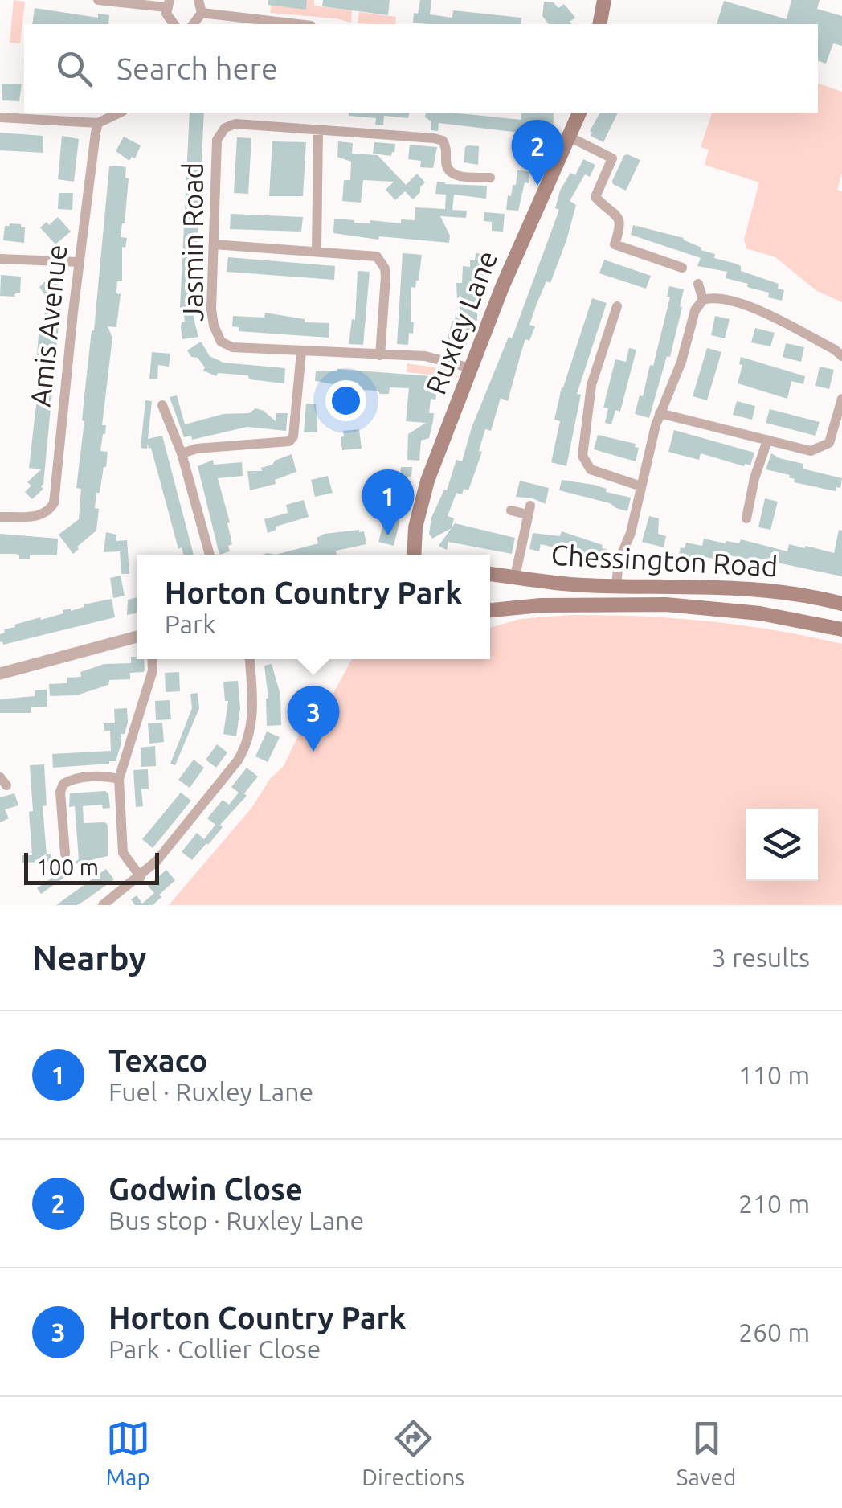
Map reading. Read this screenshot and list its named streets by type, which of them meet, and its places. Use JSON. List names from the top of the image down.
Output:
{
  "streets": {
    "main road": ["Ruxley Lane", "Chessington Road"],
    "street": ["Jasmin Road", "Amis Avenue"]
  },
  "crossings": [
    ["Jasmin Road", "Ruxley Lane"]
  ],
  "scale_bar": "100 m",
  "page": {
    "search": "Search here",
    "pins": ["2", "1", "3"],
    "popup": ["Horton Country Park", "Park"],
    "scale": "100 m",
    "heading": ["Nearby", "3 results"],
    "list": [
      {
        "mark": "1",
        "name": "Texaco",
        "note": "Fuel · Ruxley Lane",
        "value": "110 m"
      },
      {
        "mark": "2",
        "name": "Godwin Close",
        "note": "Bus stop · Ruxley Lane",
        "value": "210 m"
      },
      {
        "mark": "3",
        "name": "Horton Country Park",
        "note": "Park · Collier Close",
        "value": "260 m"
      }
    ],
    "nav": ["Map", "Directions", "Saved"]
  }
}
